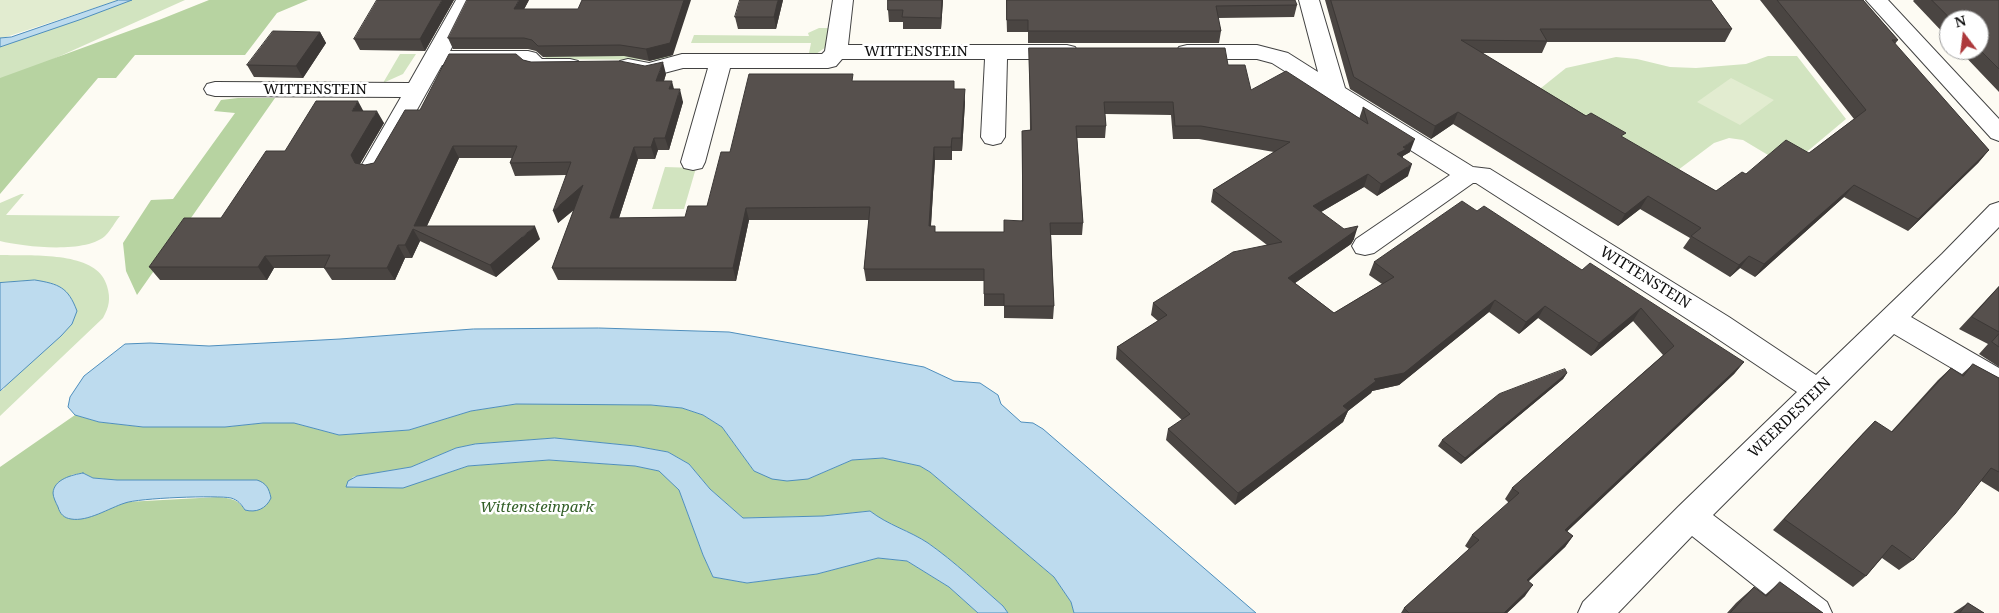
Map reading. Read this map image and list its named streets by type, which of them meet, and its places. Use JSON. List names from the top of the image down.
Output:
{
  "streets": {
    "street": ["WITTENSTEIN", "WEERDESTEIN"]
  },
  "crossings": [
    ["WITTENSTEIN", "WEERDESTEIN"]
  ],
  "parks": ["Wittensteinpark"],
  "north": "top"
}
